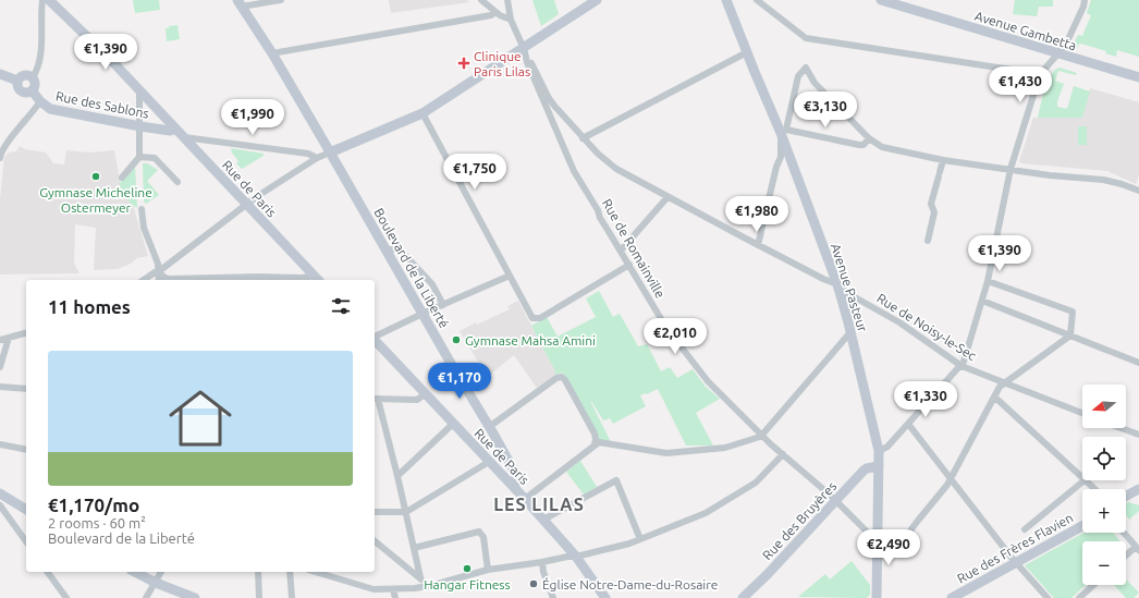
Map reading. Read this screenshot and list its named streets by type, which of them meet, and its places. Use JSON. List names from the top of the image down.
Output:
{
  "streets": {
    "main road": [
      "Avenue Gambetta",
      "Rue des Sablons",
      "Rue de Paris",
      "Boulevard de la Liberté",
      "Avenue Pasteur",
      "Rue des Bruyères",
      "Rue des Frères Flavien"
    ],
    "street": ["Rue de Romainville", "Rue de Noisy-le-Sec"]
  },
  "crossings": [
    ["Rue des Sablons", "Rue de Paris"],
    ["Rue de Paris", "Boulevard de la Liberté"],
    ["Rue de Romainville", "Avenue Pasteur"],
    ["Rue de Romainville", "Rue de Noisy-le-Sec"],
    ["Rue de Romainville", "Rue des Bruyères"],
    ["Avenue Pasteur", "Rue de Noisy-le-Sec"],
    ["Avenue Pasteur", "Rue des Bruyères"]
  ],
  "districts": ["LES LILAS"],
  "places": {
    "health": ["Clinique Paris Lilas"],
    "other": [
      "Gymnase Micheline Ostermeyer",
      "Gymnase Mahsa Amini",
      "Hangar Fitness",
      "Église Notre-Dame-du-Rosaire"
    ]
  },
  "north": "left",
  "page": {
    "price": [
      "€1,390",
      "€1,430",
      "€3,130",
      "€1,990",
      "€1,750",
      "€1,980",
      "€1,390",
      "€2,010",
      "€1,170",
      "€1,330",
      "€2,490"
    ],
    "heading": "11 homes",
    "list": [
      {
        "name": "€1,170/mo",
        "note": "2 rooms · 60 m² · Boulevard de la Liberté"
      }
    ],
    "map_buttons": ["+", "−"]
  }
}
